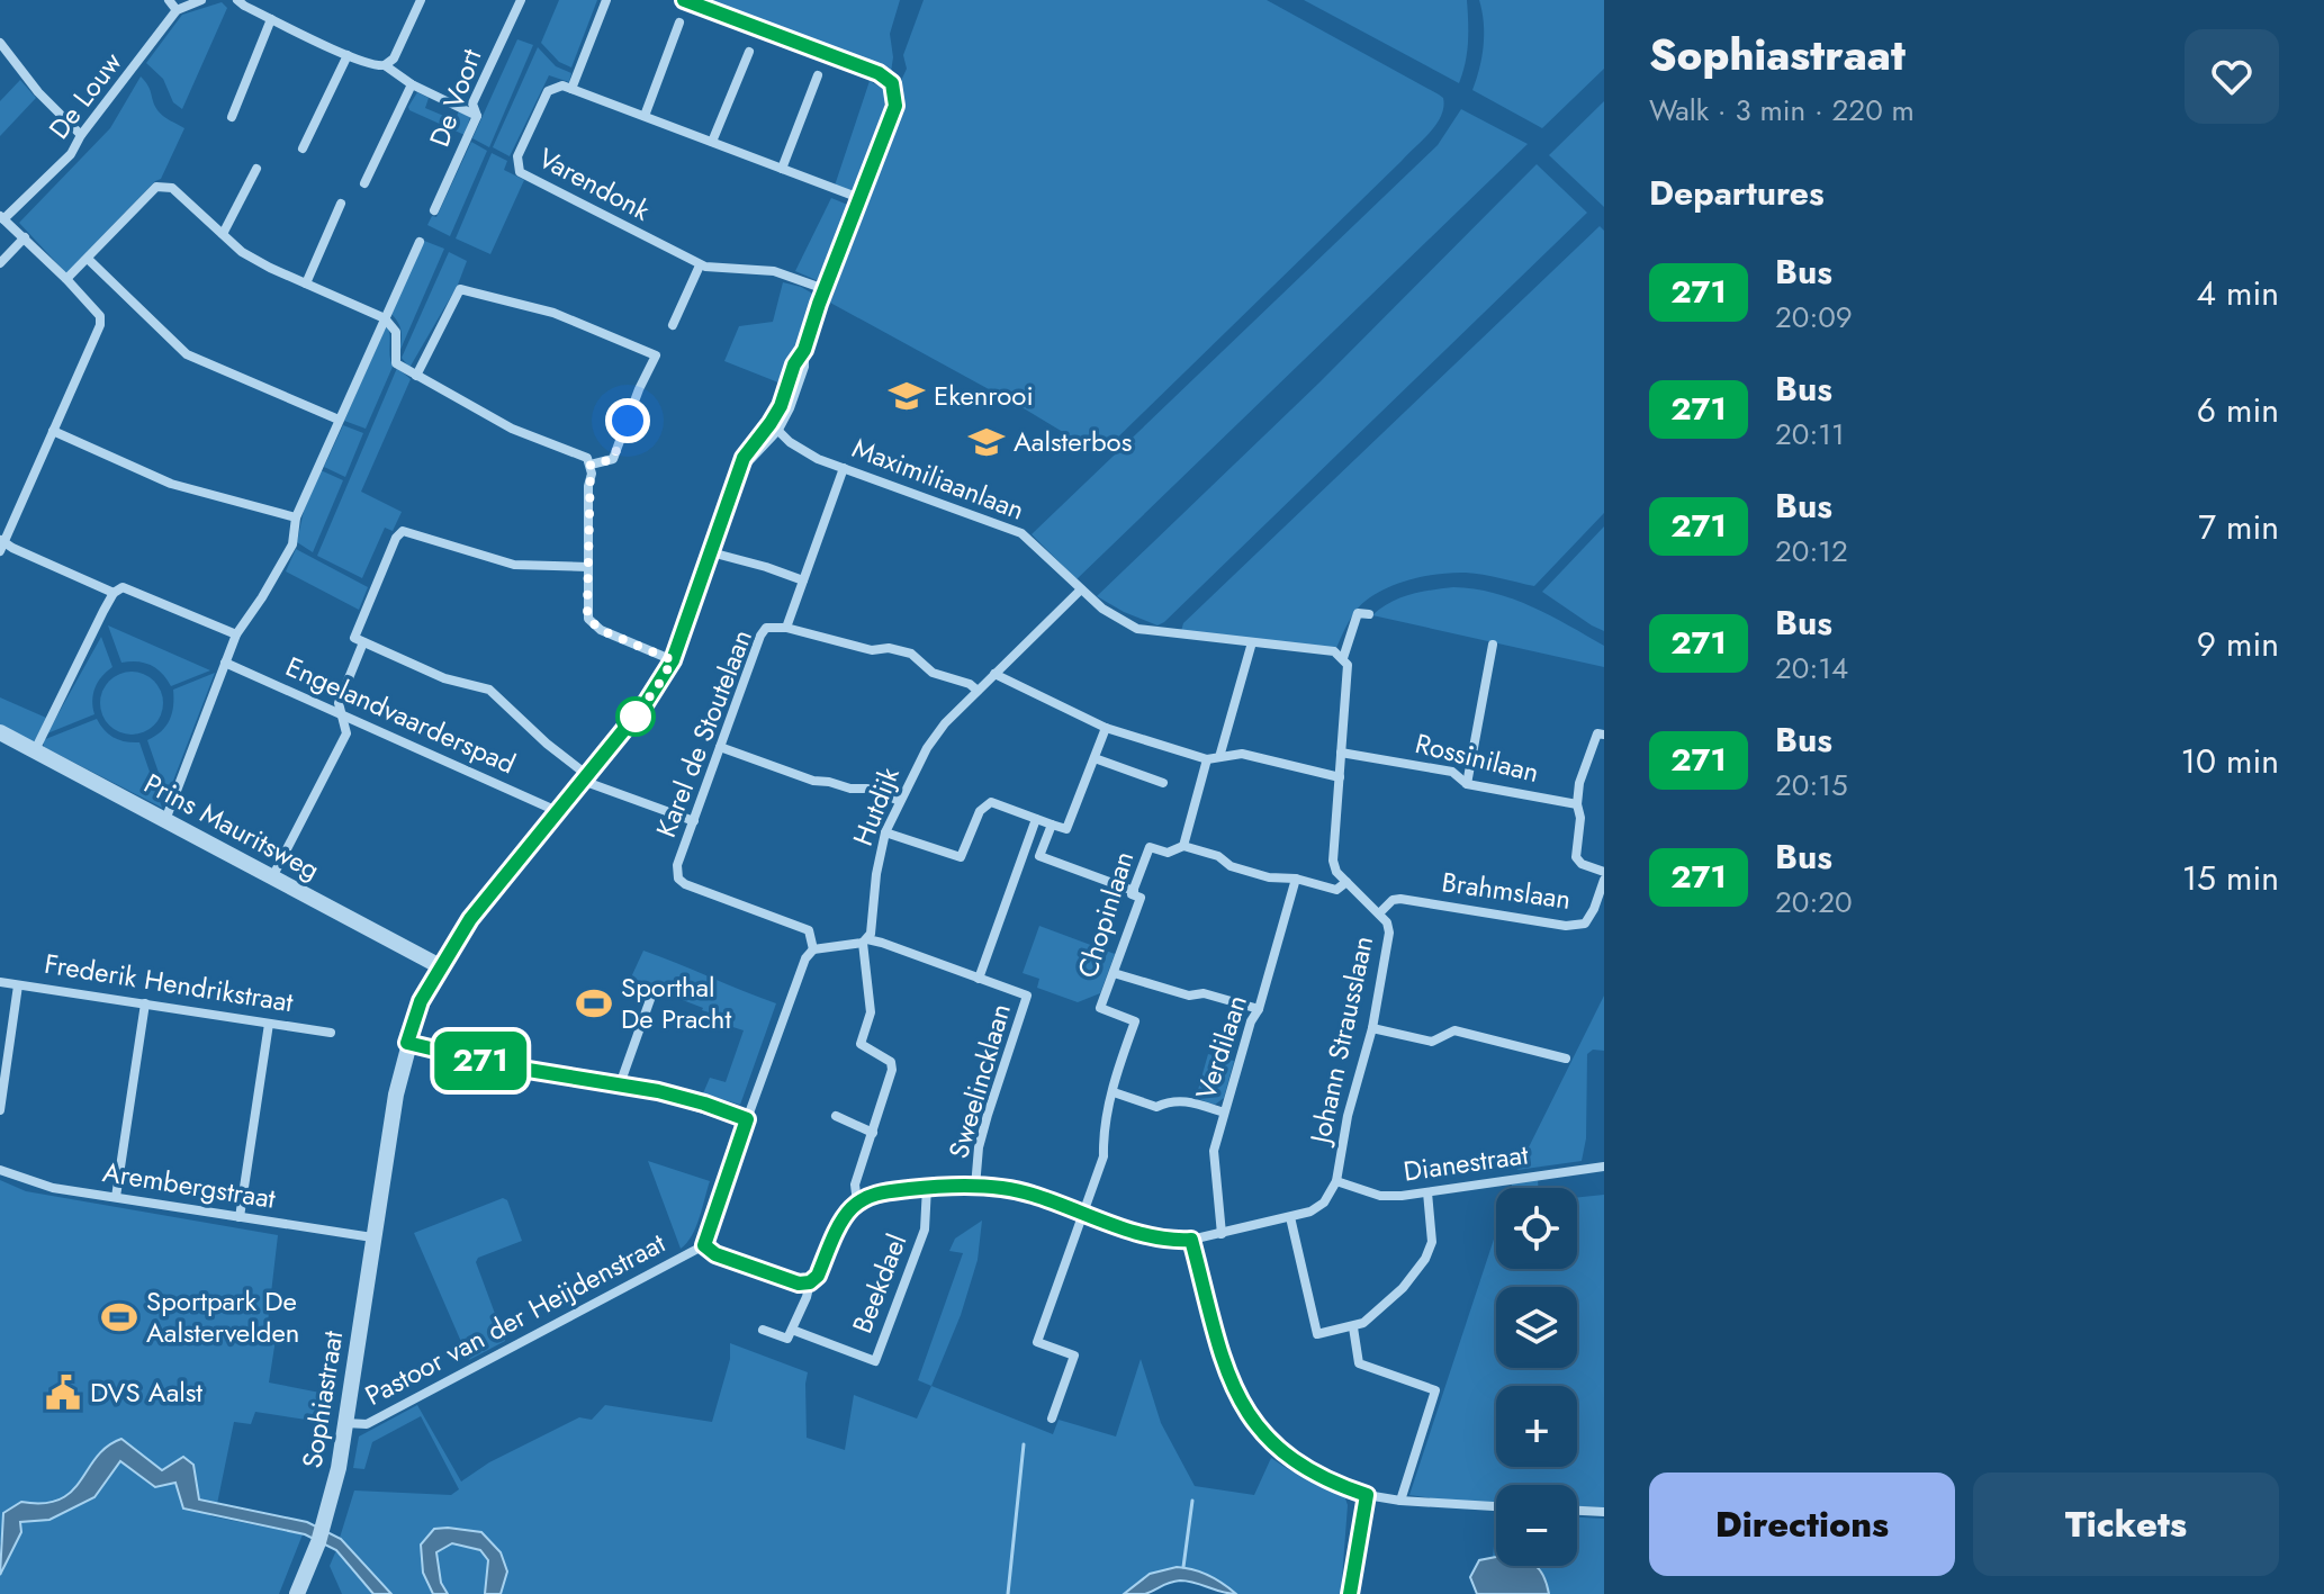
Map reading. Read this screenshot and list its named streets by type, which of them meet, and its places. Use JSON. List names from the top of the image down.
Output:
{
  "streets": {
    "street": [
      "De Louw",
      "De Voort",
      "Varendonk",
      "Maximiliaanlaan",
      "Engelandvaarderspad",
      "Karel de Stoutelaan",
      "Rossinilaan",
      "Hutdijk",
      "Prins Mauritsweg",
      "Brahmslaan",
      "Chopinlaan",
      "Frederik Hendrikstraat",
      "Johann Strausslaan",
      "Verdilaan",
      "Sweelincklaan",
      "Dianestraat",
      "Arembergstraat",
      "Beekdael",
      "Pastoor van der Heijdenstraat",
      "Sophiastraat"
    ]
  },
  "crossings": [
    ["Varendonk", "Sophiastraat"],
    ["Maximiliaanlaan", "Karel de Stoutelaan"],
    ["Maximiliaanlaan", "Hutdijk"],
    ["Maximiliaanlaan", "Sophiastraat"],
    ["Engelandvaarderspad", "Sophiastraat"],
    ["Rossinilaan", "Brahmslaan"],
    ["Rossinilaan", "Johann Strausslaan"],
    ["Hutdijk", "Sweelincklaan"],
    ["Prins Mauritsweg", "Sophiastraat"],
    ["Brahmslaan", "Johann Strausslaan"],
    ["Johann Strausslaan", "Verdilaan"],
    ["Johann Strausslaan", "Dianestraat"],
    ["Arembergstraat", "Sophiastraat"],
    ["Pastoor van der Heijdenstraat", "Sophiastraat"]
  ],
  "places": {
    "school or university": ["Ekenrooi", "Aalsterbos"],
    "sports": ["Sporthal De Pracht", "Sportpark De Aalstervelden"],
    "public building": ["DVS Aalst"]
  },
  "lines": ["bus line 271"],
  "page": {
    "on_map": "271",
    "heading": [
      ["Sophiastraat", "Walk · 3 min · 220 m"],
      "Departures"
    ],
    "list": [
      {
        "mark": "271",
        "name": "Bus",
        "note": "20:09",
        "value": "4 min"
      },
      {
        "mark": "271",
        "name": "Bus",
        "note": "20:11",
        "value": "6 min"
      },
      {
        "mark": "271",
        "name": "Bus",
        "note": "20:12",
        "value": "7 min"
      },
      {
        "mark": "271",
        "name": "Bus",
        "note": "20:14",
        "value": "9 min"
      },
      {
        "mark": "271",
        "name": "Bus",
        "note": "20:15",
        "value": "10 min"
      },
      {
        "mark": "271",
        "name": "Bus",
        "note": "20:20",
        "value": "15 min"
      }
    ],
    "map_buttons": ["+", "−"],
    "buttons": ["Directions", "Tickets"]
  }
}
